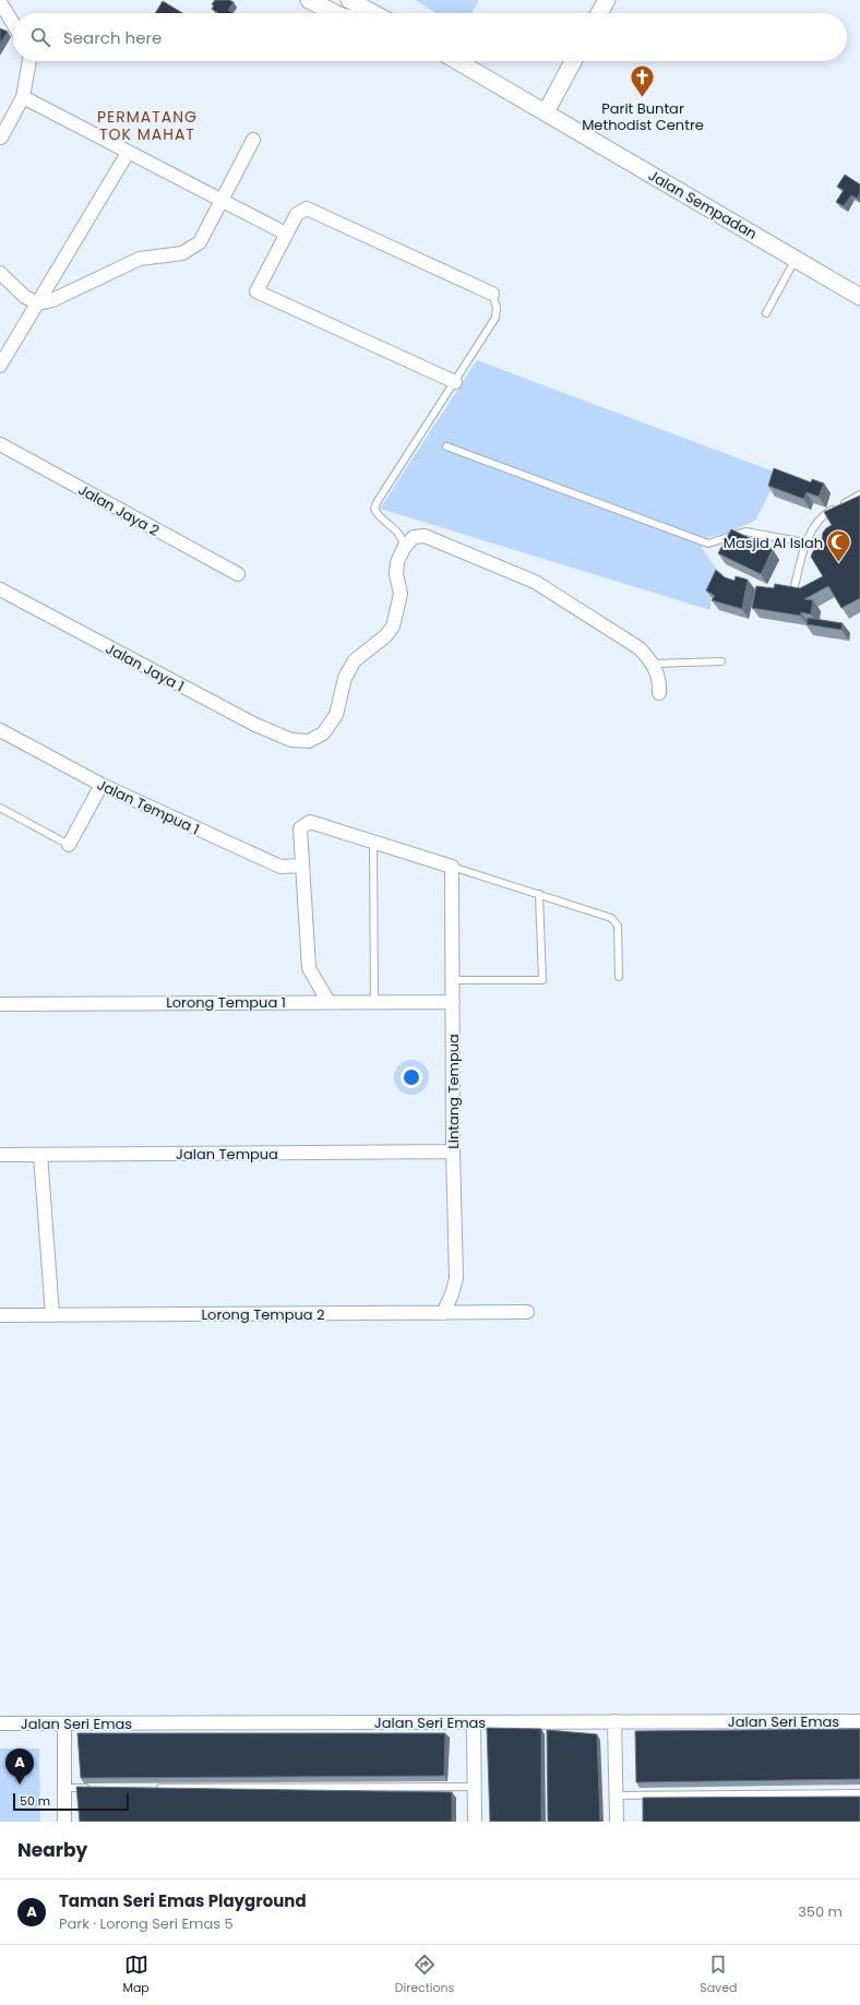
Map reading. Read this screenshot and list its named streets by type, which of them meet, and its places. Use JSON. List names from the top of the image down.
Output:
{
  "streets": {
    "street": [
      "Jalan Sempadan",
      "Jalan Jaya 2",
      "Jalan Jaya 1",
      "Jalan Tempua 1",
      "Lorong Tempua 1",
      "Lintang Tempua",
      "Jalan Tempua",
      "Lorong Tempua 2",
      "Jalan Seri Emas"
    ]
  },
  "crossings": [
    ["Lorong Tempua 1", "Lintang Tempua"],
    ["Lintang Tempua", "Jalan Tempua"],
    ["Lintang Tempua", "Lorong Tempua 2"]
  ],
  "districts": ["PERMATANG TOK MAHAT"],
  "places": {
    "church": ["Parit Buntar Methodist Centre"],
    "mosque": ["Masjid Al Islah"]
  },
  "scale_bar": "50 m",
  "page": {
    "search": "Search here",
    "pins": "A",
    "scale": "50 m",
    "heading": "Nearby",
    "list": [
      {
        "mark": "A",
        "name": "Taman Seri Emas Playground",
        "note": "Park · Lorong Seri Emas 5",
        "value": "350 m"
      }
    ],
    "nav": ["Map", "Directions", "Saved"]
  }
}
